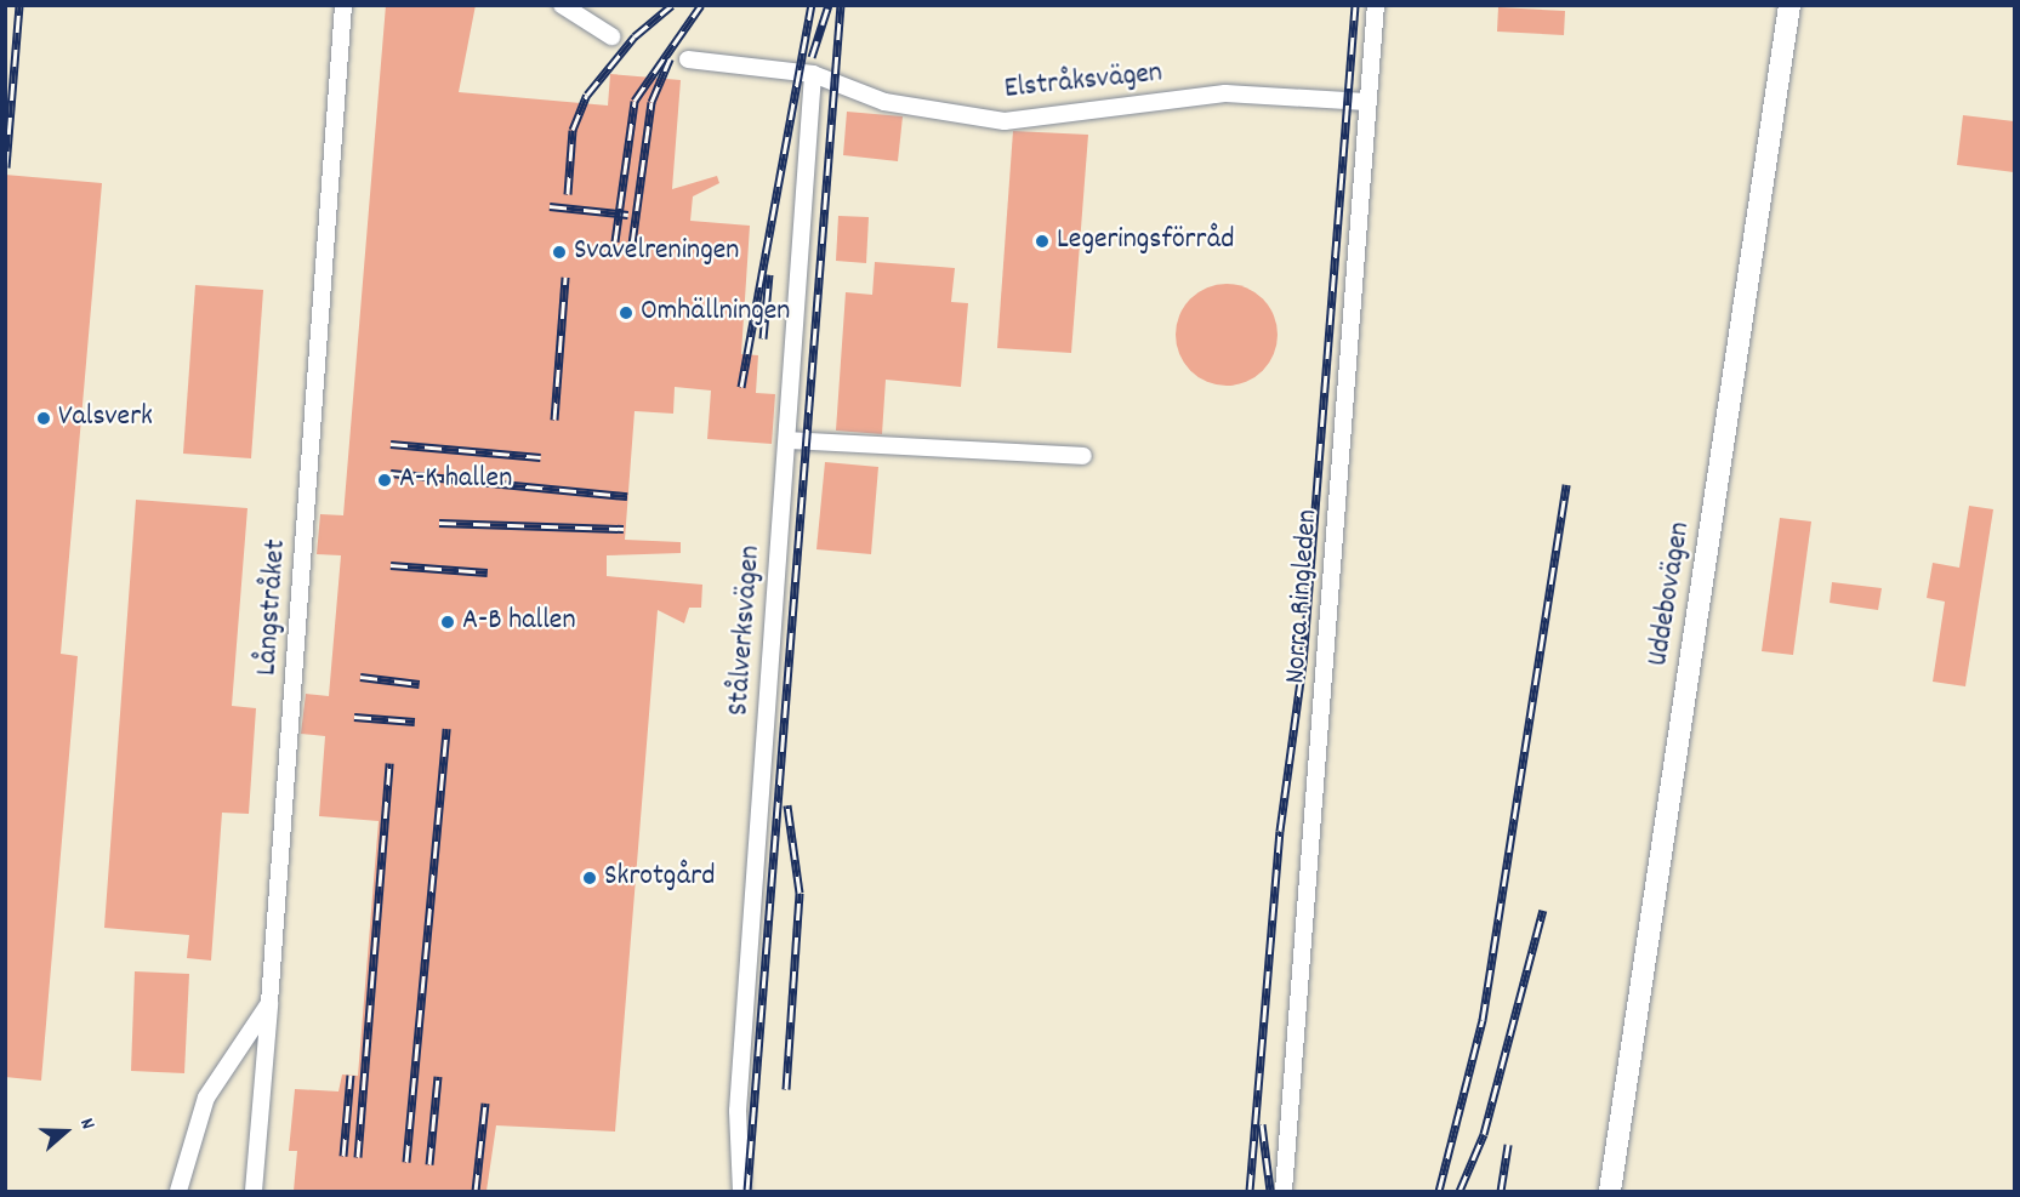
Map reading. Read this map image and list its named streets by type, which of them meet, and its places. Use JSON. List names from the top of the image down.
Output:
{
  "streets": {
    "street": [
      "Elstråksvägen",
      "Uddebovägen",
      "Norra Ringleden",
      "Långstråket",
      "Stålverksvägen"
    ]
  },
  "crossings": [
    ["Elstråksvägen", "Norra Ringleden"],
    ["Elstråksvägen", "Stålverksvägen"]
  ],
  "places": [
    "Legeringsförråd",
    "Svavelreningen",
    "Omhällningen",
    "Valsverk",
    "A-K hallen",
    "A-B hallen",
    "Skrotgård"
  ],
  "north": "right"
}
